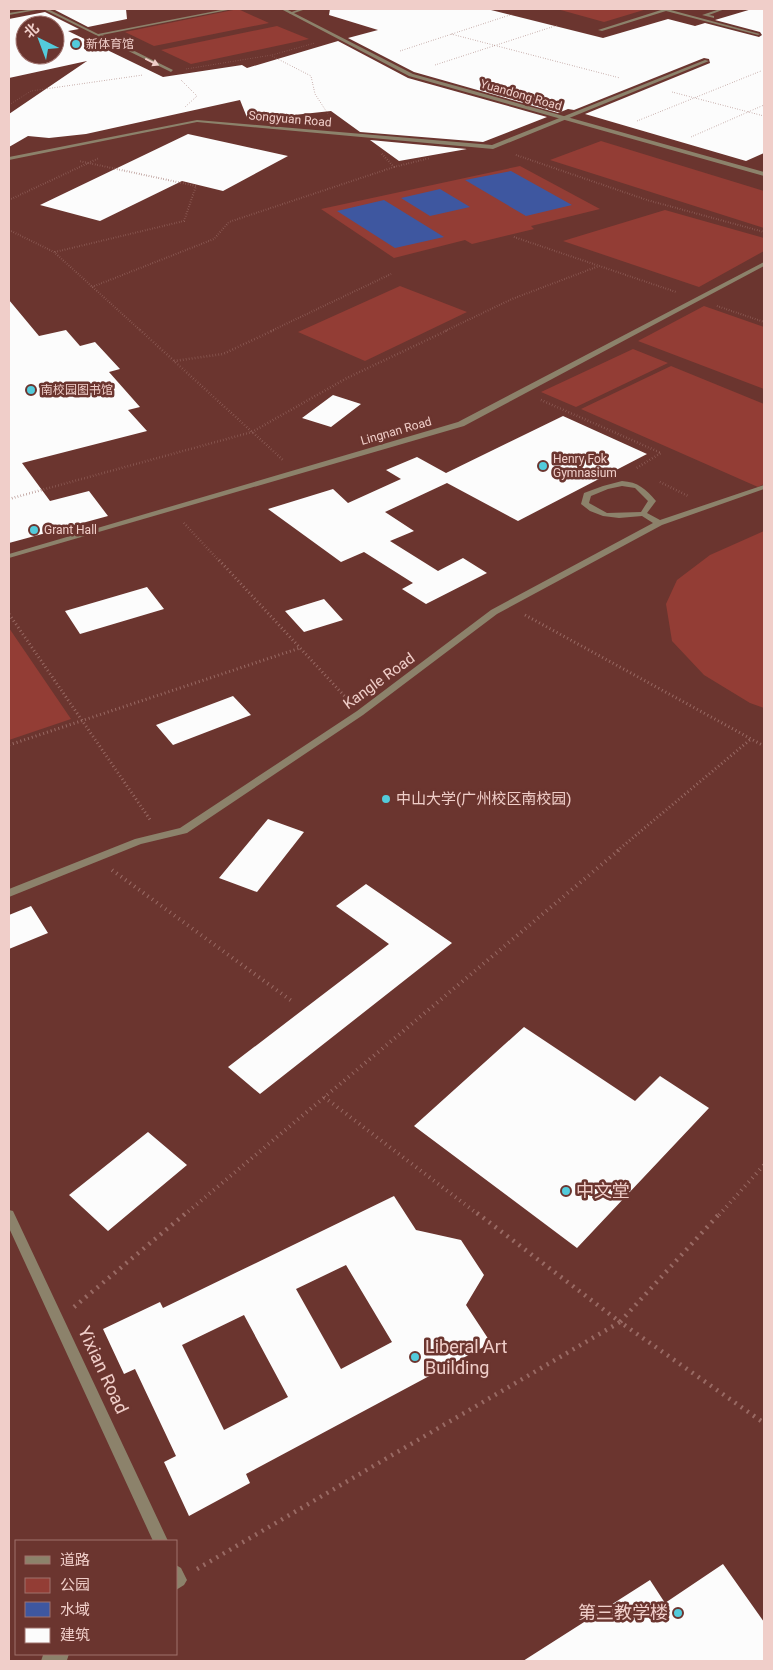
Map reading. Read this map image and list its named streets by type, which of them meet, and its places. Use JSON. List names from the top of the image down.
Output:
{
  "streets": {
    "street": [
      "Yuandong Road",
      "Songyuan Road",
      "Lingnan Road",
      "Kangle Road",
      "Yixian Road"
    ]
  },
  "crossings": [
    ["Yuandong Road", "Songyuan Road"]
  ],
  "places": [
    "新体育馆",
    "南校园图书馆",
    "Henry Fok Gymnasium",
    "Grant Hall",
    "中山大学(广州校区南校园)",
    "中文堂",
    "Liberal Art Building",
    "第三教学楼"
  ],
  "legend": [
    "道路",
    "公园",
    "水域",
    "建筑"
  ],
  "north": "top left"
}
